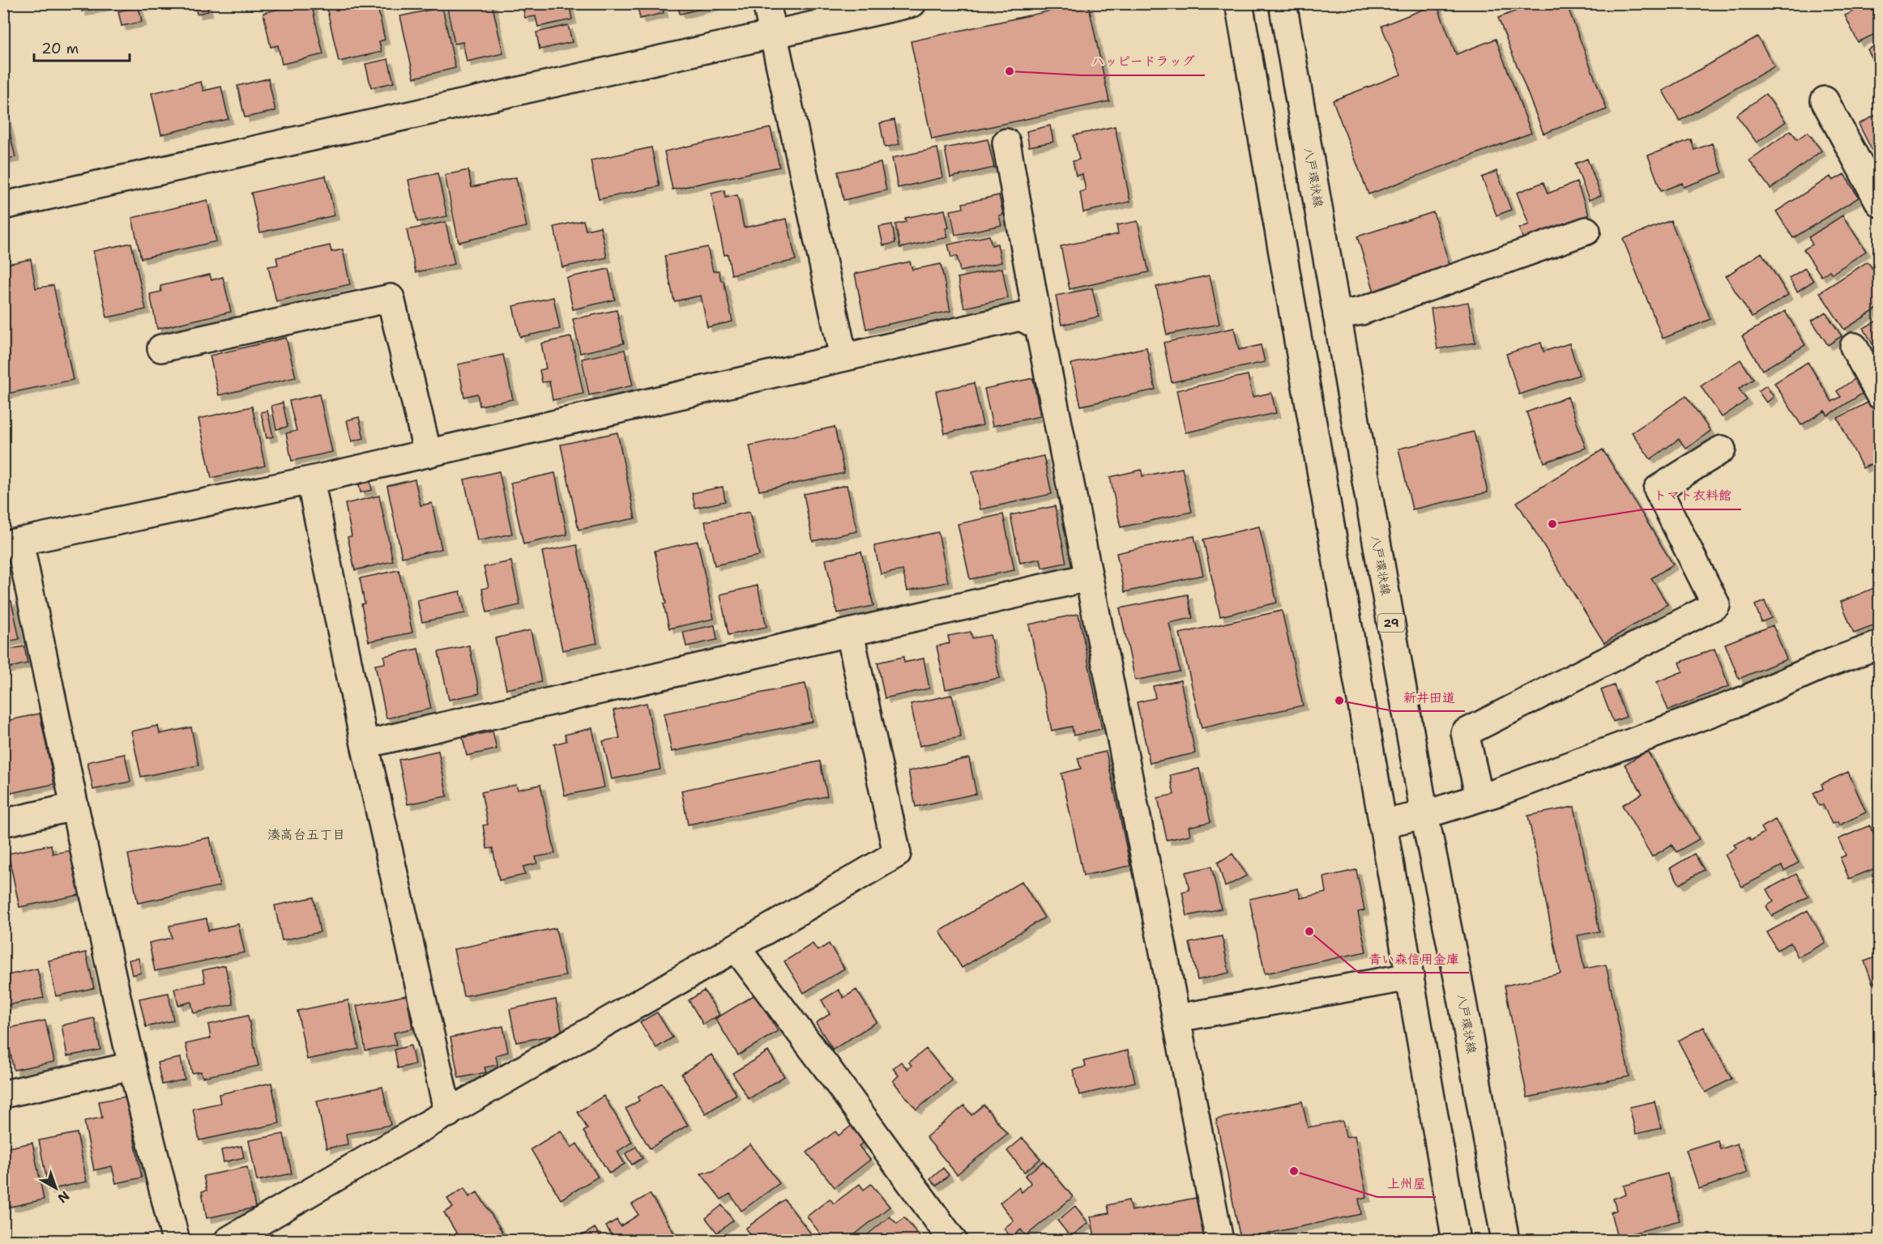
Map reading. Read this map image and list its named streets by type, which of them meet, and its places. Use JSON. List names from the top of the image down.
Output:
{
  "streets": {
    "street": ["八戸環状線", "29"]
  },
  "districts": ["湊高台五丁目"],
  "places": [
    "ハッピードラッグ",
    "トマト衣料館",
    "新井田道",
    "青い森信用金庫",
    "上州屋"
  ],
  "scale_bar": "20 m",
  "north": "bottom right"
}
